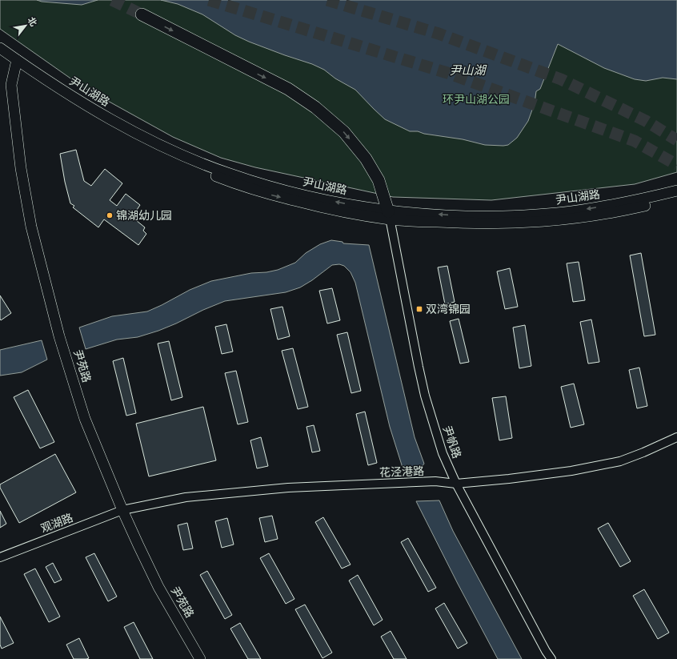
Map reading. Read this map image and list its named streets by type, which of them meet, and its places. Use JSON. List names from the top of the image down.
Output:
{
  "streets": {
    "main road": ["尹山湖路", "尹苑路"],
    "street": ["尹帆路", "花泾港路", "观湖路"]
  },
  "crossings": [
    ["尹山湖路", "尹苑路"],
    ["尹山湖路", "尹帆路"],
    ["尹苑路", "花泾港路"],
    ["尹苑路", "观湖路"],
    ["尹帆路", "花泾港路"],
    ["花泾港路", "观湖路"]
  ],
  "water": ["尹山湖"],
  "parks": ["环尹山湖公园"],
  "places": {
    "other": ["锦湖幼儿园"],
    "transit": ["双湾锦园"]
  },
  "north": "top right"
}
